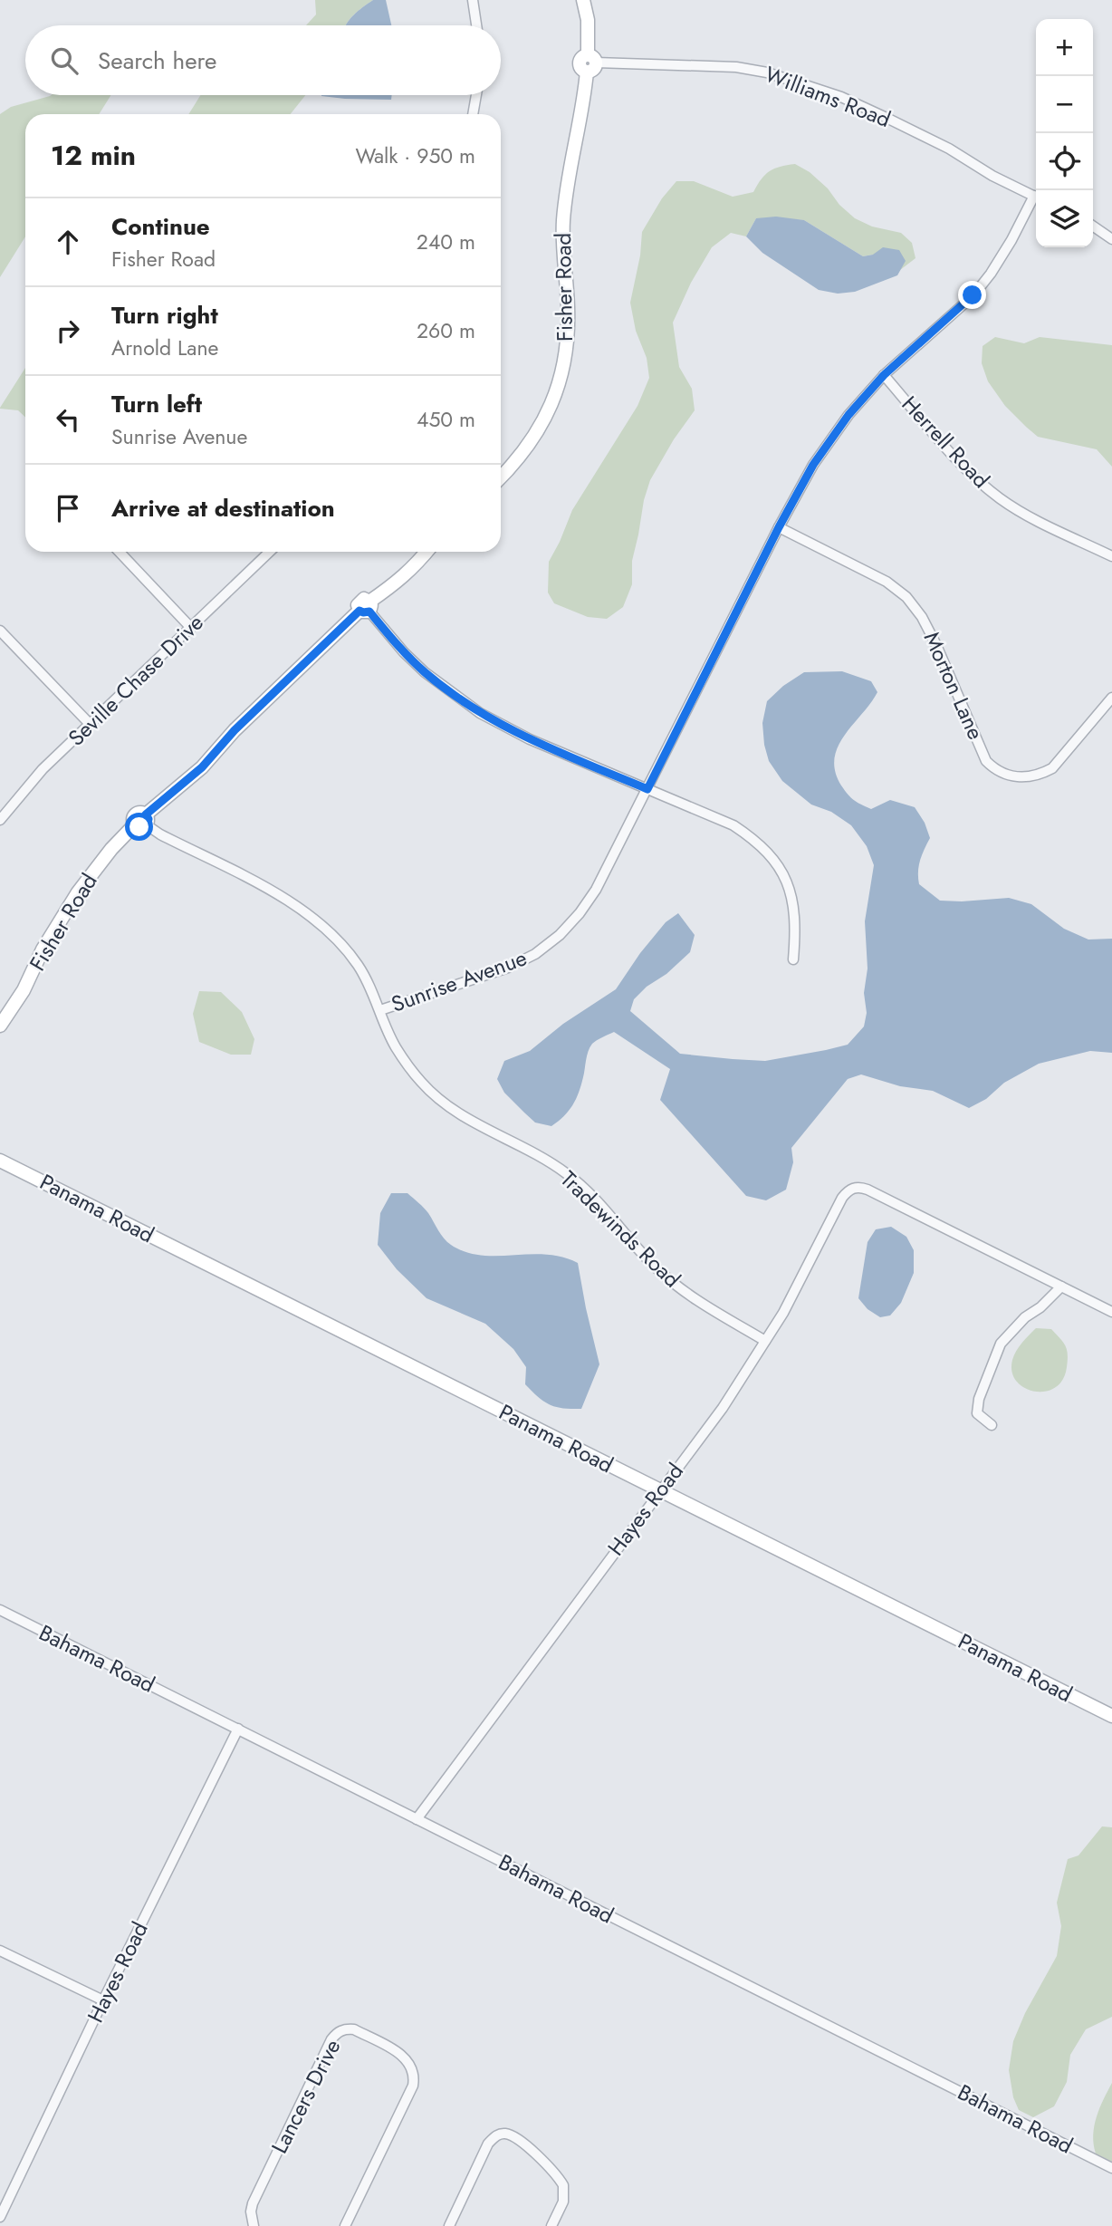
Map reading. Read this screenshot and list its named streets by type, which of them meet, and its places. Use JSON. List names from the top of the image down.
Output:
{
  "streets": {
    "street": [
      "Williams Road",
      "Fisher Road",
      "Herrell Road",
      "Seville Chase Drive",
      "Morton Lane",
      "Sunrise Avenue",
      "Panama Road",
      "Tradewinds Road",
      "Hayes Road",
      "Bahama Road",
      "Lancers Drive"
    ]
  },
  "crossings": [
    ["Williams Road", "Fisher Road"],
    ["Fisher Road", "Tradewinds Road"],
    ["Herrell Road", "Sunrise Avenue"],
    ["Morton Lane", "Sunrise Avenue"],
    ["Sunrise Avenue", "Tradewinds Road"],
    ["Panama Road", "Hayes Road"],
    ["Tradewinds Road", "Hayes Road"],
    ["Hayes Road", "Bahama Road"]
  ],
  "page": {
    "map_buttons": ["+", "−"],
    "search": "Search here",
    "heading": ["12 min", "Walk · 950 m"],
    "list": [
      ["Continue", "Fisher Road", "240 m"],
      ["Turn right", "Arnold Lane", "260 m"],
      ["Turn left", "Sunrise Avenue", "450 m"],
      "Arrive at destination"
    ]
  }
}
